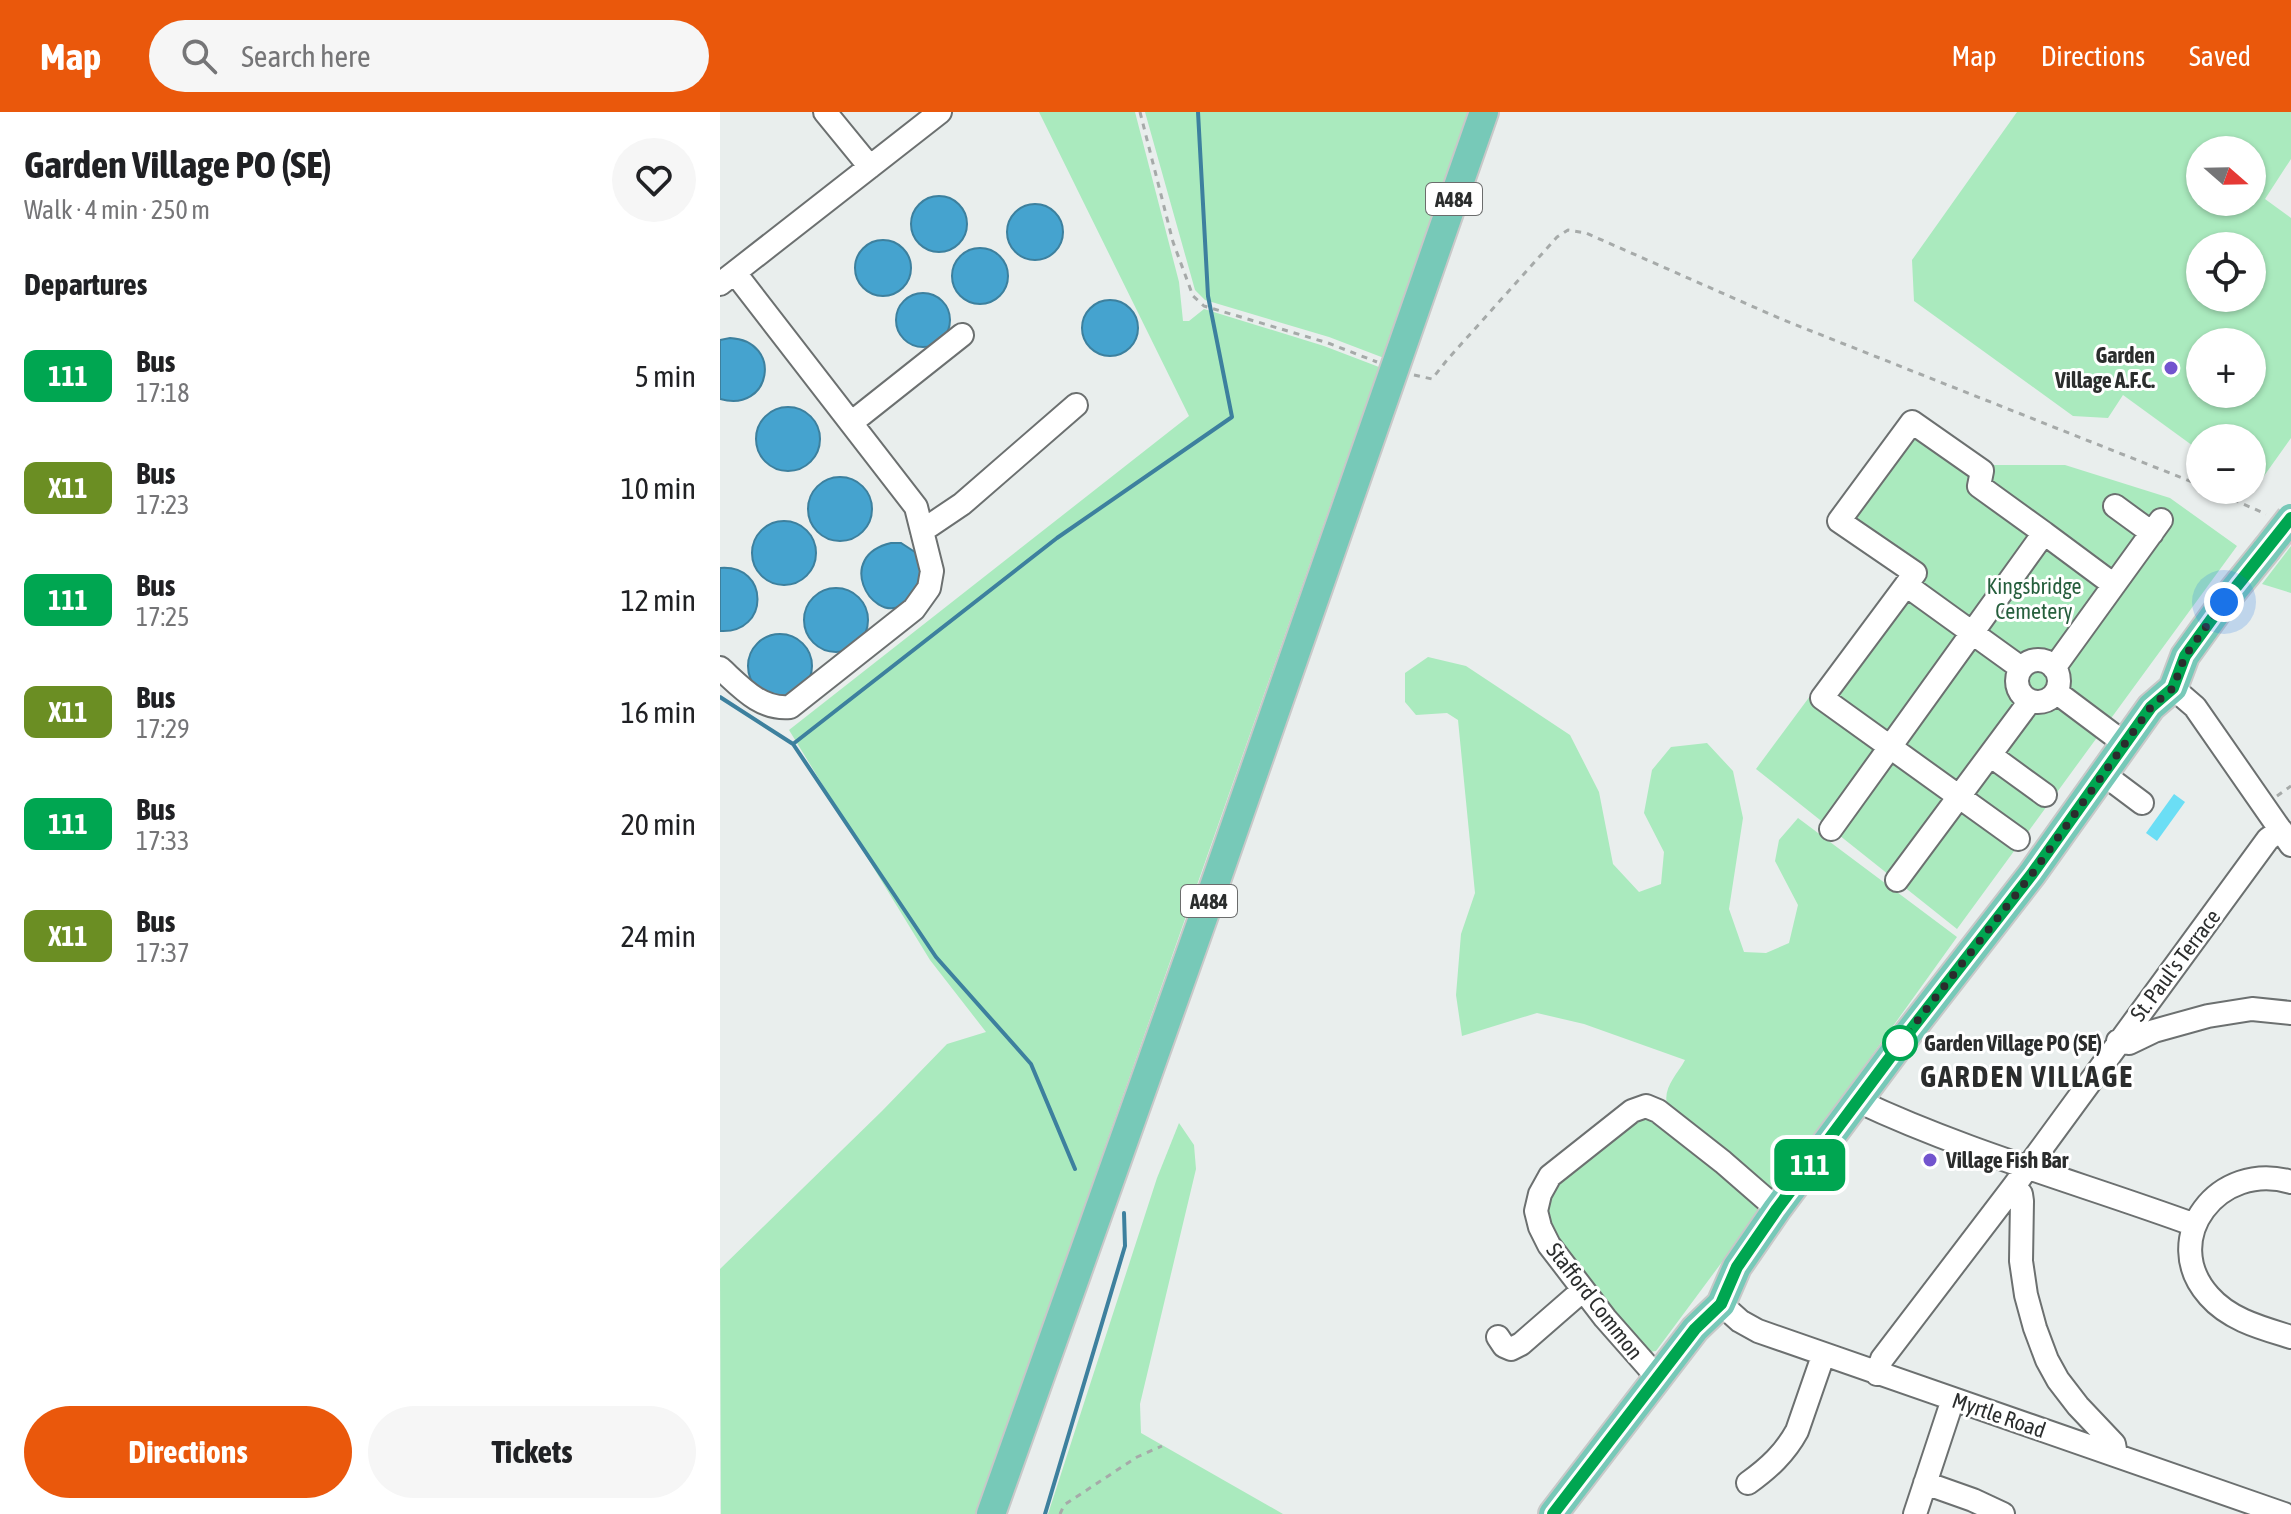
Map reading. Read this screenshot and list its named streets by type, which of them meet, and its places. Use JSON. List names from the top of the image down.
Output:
{
  "streets": {
    "main road": ["A484"],
    "street": ["St. Paul's Terrace", "Stafford Common", "Myrtle Road"]
  },
  "crossings": [
    ["St. Paul's Terrace", "Myrtle Road"]
  ],
  "districts": ["GARDEN VILLAGE"],
  "parks": ["Kingsbridge Cemetery"],
  "places": ["Garden Village A.F.C.", "Garden Village PO (SE)", "Village Fish Bar"],
  "lines": ["bus line 111"],
  "north": "right",
  "page": {
    "header": "Map",
    "search": "Search here",
    "nav": ["Map", "Directions", "Saved"],
    "heading": [
      ["Garden Village PO (SE)", "Walk · 4 min · 250 m"],
      "Departures"
    ],
    "on_map": "111",
    "map_buttons": ["+", "−"],
    "list": [
      {
        "mark": "111",
        "name": "Bus",
        "note": "17:18",
        "value": "5 min"
      },
      {
        "mark": "X11",
        "name": "Bus",
        "note": "17:23",
        "value": "10 min"
      },
      {
        "mark": "111",
        "name": "Bus",
        "note": "17:25",
        "value": "12 min"
      },
      {
        "mark": "X11",
        "name": "Bus",
        "note": "17:29",
        "value": "16 min"
      },
      {
        "mark": "111",
        "name": "Bus",
        "note": "17:33",
        "value": "20 min"
      },
      {
        "mark": "X11",
        "name": "Bus",
        "note": "17:37",
        "value": "24 min"
      }
    ],
    "buttons": ["Directions", "Tickets"]
  }
}
